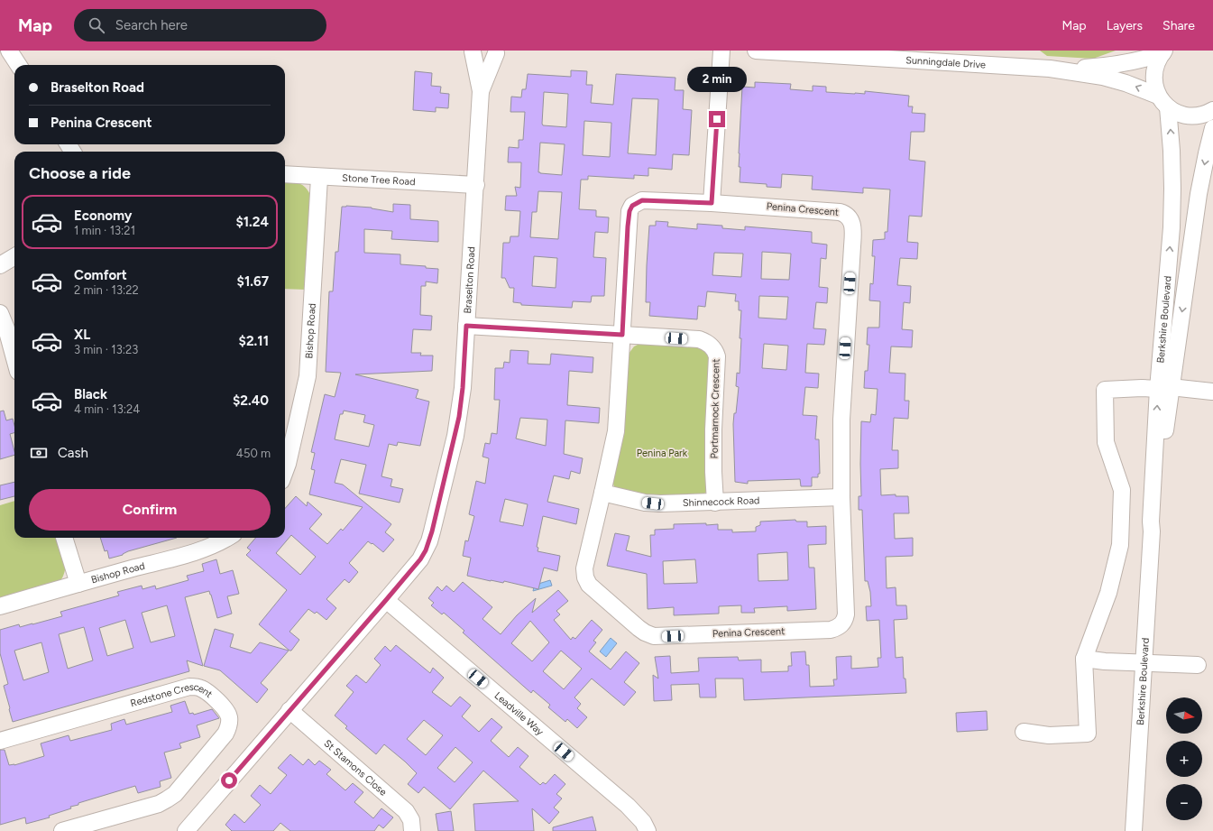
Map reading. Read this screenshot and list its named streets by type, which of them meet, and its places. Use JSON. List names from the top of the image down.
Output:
{
  "streets": {
    "street": [
      "Sunningdale Drive",
      "Stone Tree Road",
      "Penina Crescent",
      "Braselton Road",
      "Berkshire Boulevard",
      "Bishop Road",
      "Portmarnock Crescent",
      "Shinnecock Road",
      "Redstone Crescent",
      "Leadville Way",
      "St Stamons Close"
    ]
  },
  "crossings": [
    ["Sunningdale Drive", "Berkshire Boulevard"],
    ["Stone Tree Road", "Braselton Road"],
    ["Stone Tree Road", "Bishop Road"],
    ["Penina Crescent", "Portmarnock Crescent"],
    ["Penina Crescent", "Shinnecock Road"],
    ["Braselton Road", "Portmarnock Crescent"],
    ["Braselton Road", "Leadville Way"],
    ["Braselton Road", "St Stamons Close"],
    ["Portmarnock Crescent", "Shinnecock Road"]
  ],
  "parks": ["Penina Park"],
  "north": "right",
  "page": {
    "header": "Map",
    "search": "Search here",
    "nav": ["Map", "Layers", "Share"],
    "banner": ["Braselton Road", "Penina Crescent"],
    "bubble": "2 min",
    "heading": "Choose a ride",
    "list": [
      {
        "name": "Economy",
        "note": "1 min · 13:21",
        "value": "$1.24"
      },
      {
        "name": "Comfort",
        "note": "2 min · 13:22",
        "value": "$1.67"
      },
      {
        "name": "XL",
        "note": "3 min · 13:23",
        "value": "$2.11"
      },
      {
        "name": "Black",
        "note": "4 min · 13:24",
        "value": "$2.40"
      }
    ],
    "pay": ["Cash", "450 m"],
    "buttons": "Confirm",
    "map_buttons": ["+", "−"]
  }
}
